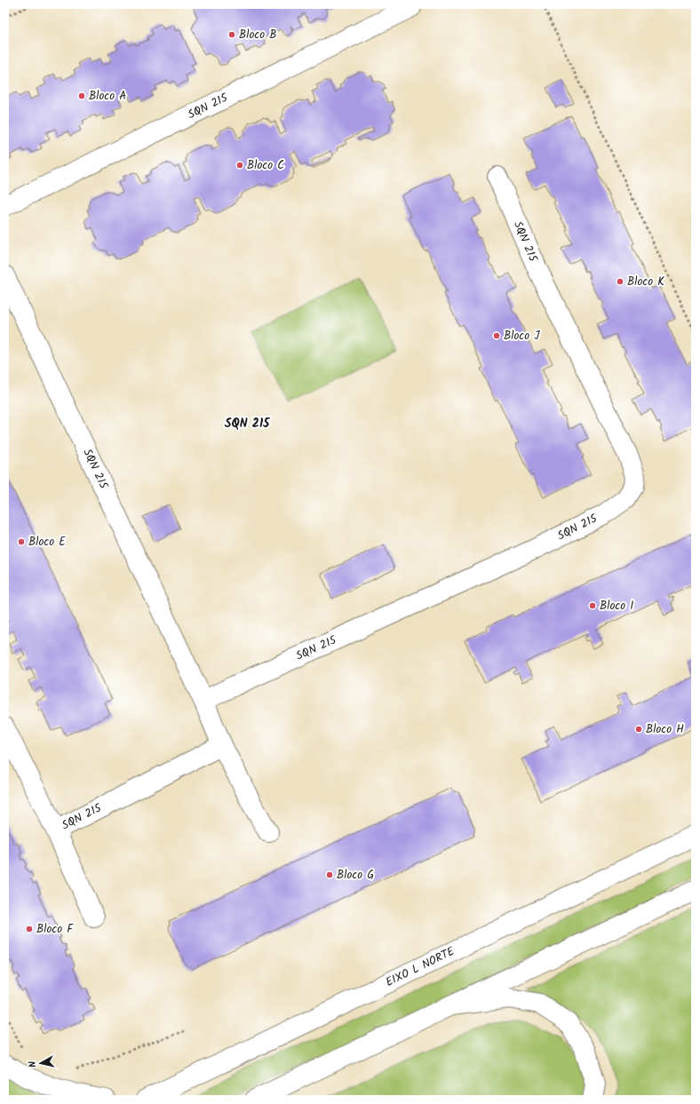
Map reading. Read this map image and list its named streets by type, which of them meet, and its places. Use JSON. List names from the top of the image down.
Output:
{
  "streets": {
    "main road": ["SQN 215", "EIXO L NORTE"]
  },
  "districts": ["SQN 215"],
  "places": [
    "Bloco B",
    "Bloco A",
    "Bloco C",
    "Bloco K",
    "Bloco J",
    "Bloco E",
    "Bloco I",
    "Bloco H",
    "Bloco G",
    "Bloco F"
  ],
  "north": "left"
}
